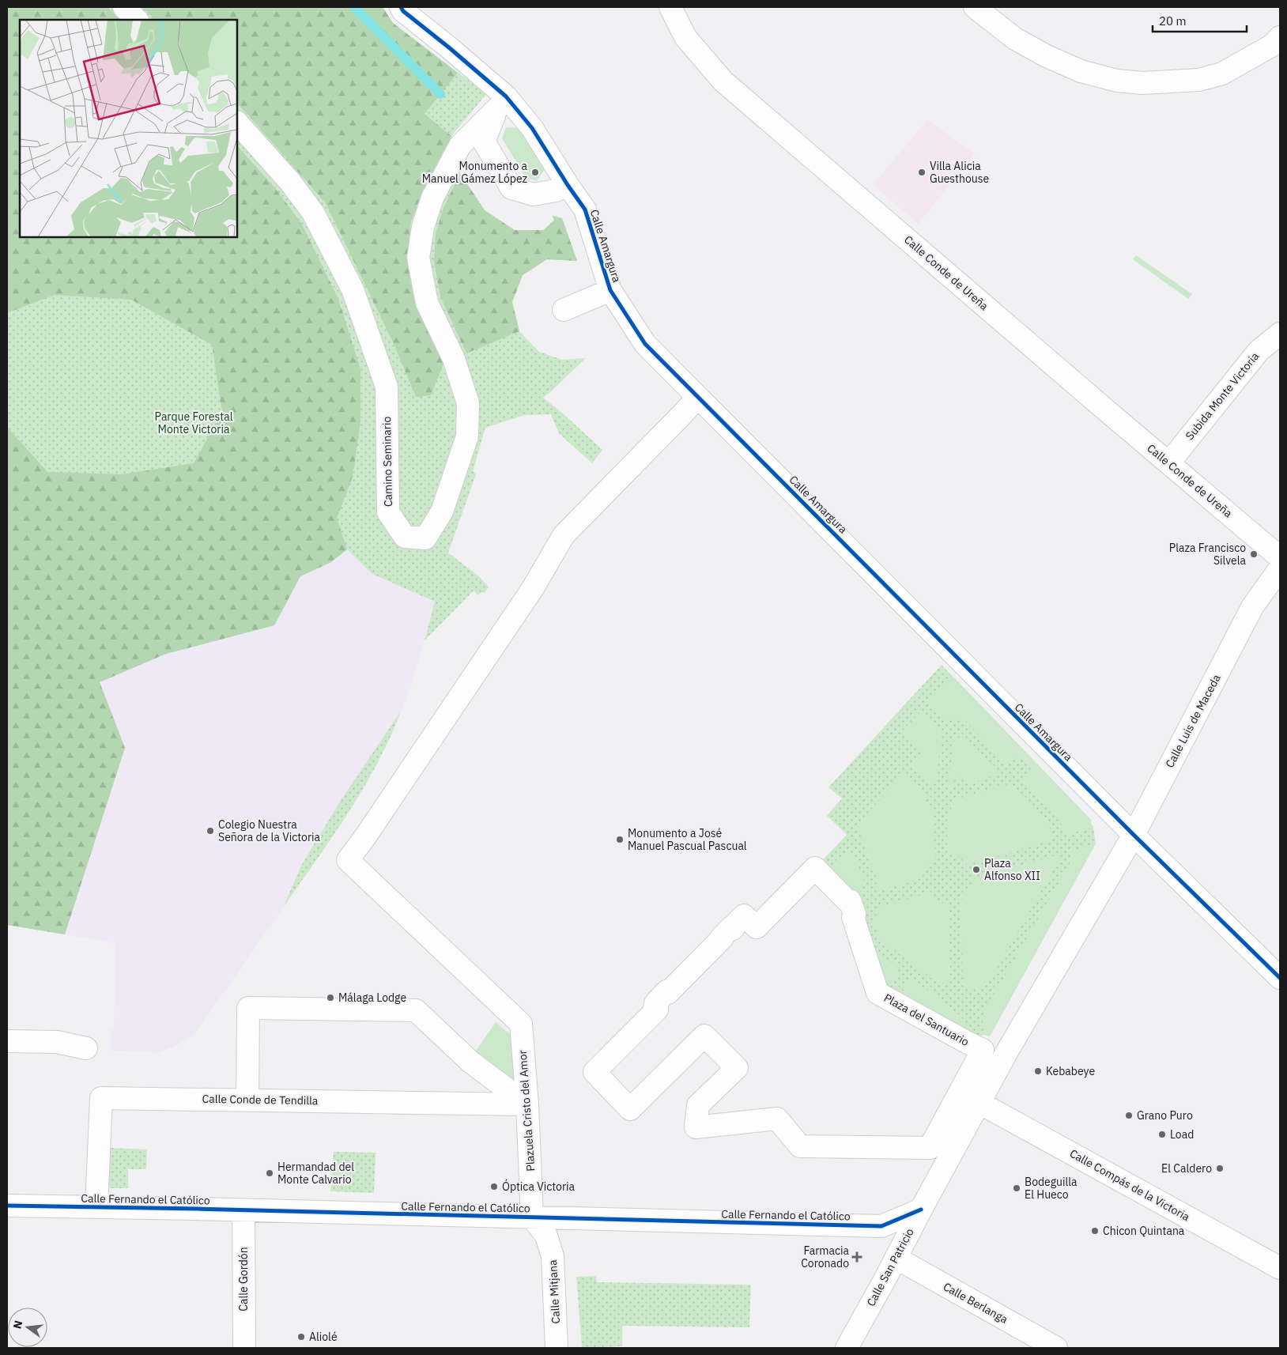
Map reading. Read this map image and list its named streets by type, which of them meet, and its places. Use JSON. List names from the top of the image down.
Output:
{
  "streets": {
    "street": [
      "Calle Amargura",
      "Calle Conde de Ureña",
      "Subida Monte Victoria",
      "Camino Seminario",
      "Calle Luis de Maceda",
      "Plaza del Santuario",
      "Calle Conde de Tendilla",
      "Plazuela Cristo del Amor",
      "Calle Compás de la Victoria",
      "Calle Fernando el Católico",
      "Calle San Patricio",
      "Calle Gordón",
      "Calle Mitjana",
      "Calle Berlanga"
    ]
  },
  "crossings": [
    ["Calle Amargura", "Camino Seminario"],
    ["Calle Amargura", "Calle Luis de Maceda"],
    ["Calle Amargura", "Plazuela Cristo del Amor"],
    ["Calle Conde de Ureña", "Subida Monte Victoria"],
    ["Calle Conde de Tendilla", "Plazuela Cristo del Amor"],
    ["Calle Conde de Tendilla", "Calle Fernando el Católico"],
    ["Plazuela Cristo del Amor", "Calle Fernando el Católico"],
    ["Plazuela Cristo del Amor", "Calle Mitjana"],
    ["Calle Compás de la Victoria", "Calle San Patricio"],
    ["Calle Fernando el Católico", "Calle San Patricio"],
    ["Calle Fernando el Católico", "Calle Gordón"],
    ["Calle Fernando el Católico", "Calle Mitjana"],
    ["Calle San Patricio", "Calle Berlanga"]
  ],
  "parks": ["Parque Forestal Monte Victoria"],
  "places": {
    "other": [
      "Monumento a Manuel Gámez López",
      "Villa Alicia Guesthouse",
      "Plaza Francisco Silvela",
      "Colegio Nuestra Señora de la Victoria",
      "Monumento a José Manuel Pascual Pascual",
      "Plaza Alfonso XII",
      "Málaga Lodge",
      "Kebabeye",
      "Grano Puro",
      "Load",
      "El Caldero",
      "Hermandad del Monte Calvario",
      "Óptica Victoria",
      "Bodeguilla El Hueco",
      "Chicon Quintana",
      "Aliolé"
    ],
    "health": ["Farmacia Coronado"]
  },
  "scale_bar": "20 m",
  "north": "left"
}
